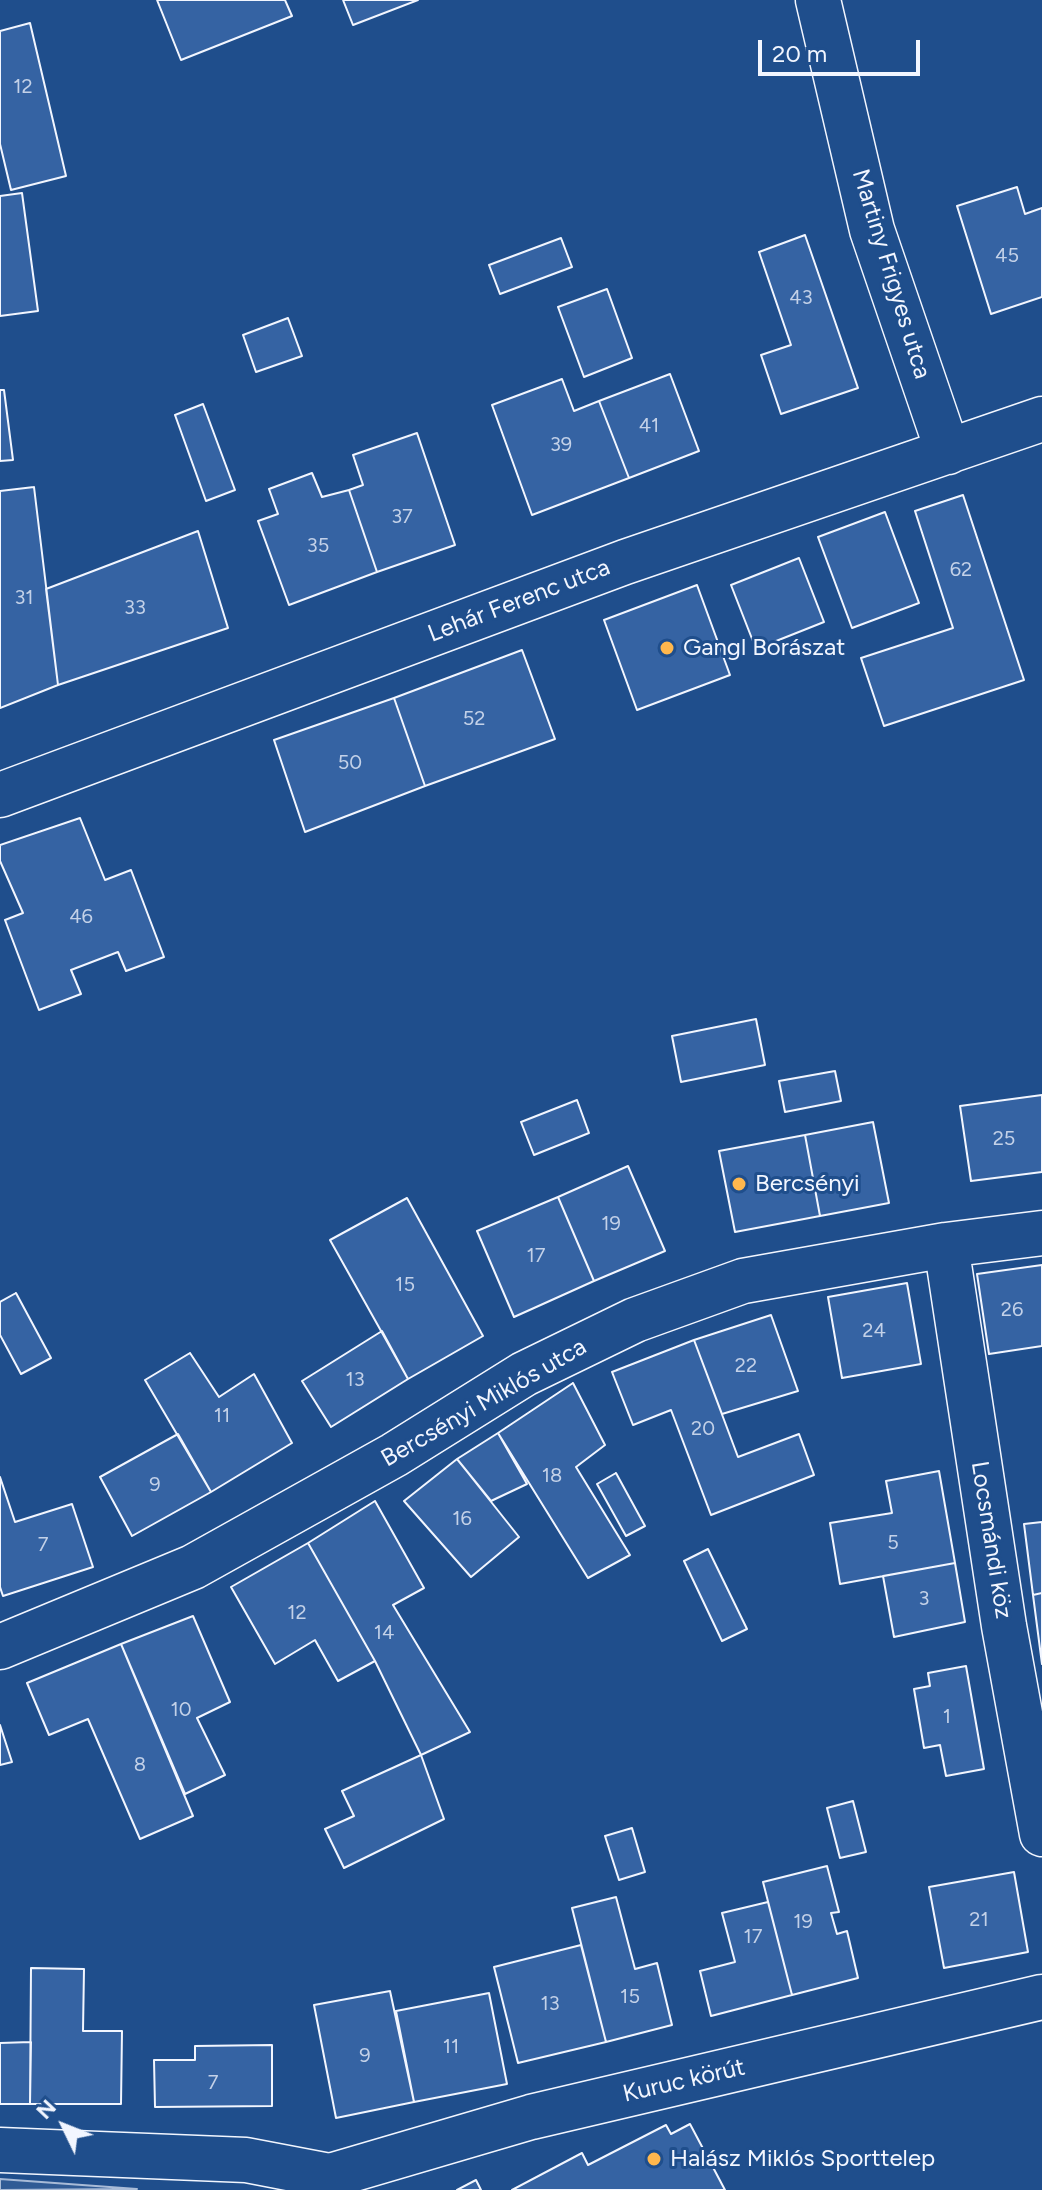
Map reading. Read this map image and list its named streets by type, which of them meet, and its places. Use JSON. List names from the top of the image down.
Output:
{
  "streets": {
    "street": [
      "Martiny Frigyes utca",
      "Lehár Ferenc utca",
      "Bercsényi Miklós utca",
      "Locsmándi köz",
      "Kuruc körút"
    ]
  },
  "crossings": [
    ["Martiny Frigyes utca", "Lehár Ferenc utca"],
    ["Bercsényi Miklós utca", "Locsmándi köz"]
  ],
  "places": ["Gangl Borászat", "Bercsényi", "Halász Miklós Sporttelep"],
  "house_numbers": [
    "12",
    "45",
    "43",
    "41",
    "39",
    "37",
    "35",
    "62",
    "31",
    "33",
    "52",
    "50",
    "46",
    "25",
    "19",
    "17",
    "15",
    "26",
    "24",
    "22",
    "13",
    "11",
    "20",
    "18",
    "9",
    "16",
    "5",
    "7",
    "3",
    "12",
    "14",
    "10",
    "1",
    "8",
    "21",
    "19",
    "17",
    "15",
    "13",
    "11",
    "9",
    "7"
  ],
  "scale_bar": "20 m",
  "north": "top left"
}
